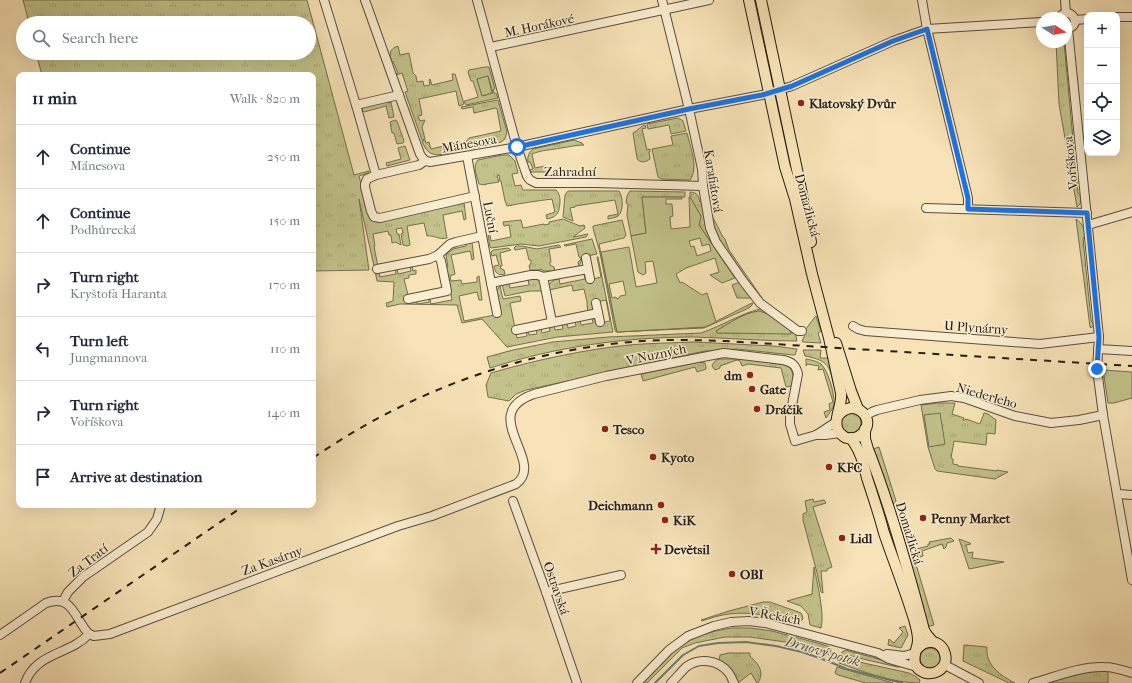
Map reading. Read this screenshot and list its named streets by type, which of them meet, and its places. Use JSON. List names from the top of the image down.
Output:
{
  "streets": {
    "main road": ["Domažlická"],
    "street": [
      "M. Horákové",
      "Mánesova",
      "Voříškova",
      "Zahradní",
      "Karafiátová",
      "Luční",
      "U Plynárny",
      "V Nuzných",
      "Niederleho",
      "Za Tratí",
      "Za Kasárny",
      "Ostravská",
      "V Řekách"
    ]
  },
  "crossings": [
    ["M. Horákové", "Zahradní"],
    ["M. Horákové", "Karafiátová"],
    ["Mánesova", "Zahradní"],
    ["Mánesova", "Karafiátová"],
    ["Mánesova", "Domažlická"],
    ["Mánesova", "Luční"],
    ["Voříškova", "U Plynárny"],
    ["Voříškova", "Niederleho"],
    ["Zahradní", "Karafiátová"],
    ["Domažlická", "V Nuzných"],
    ["Domažlická", "Niederleho"],
    ["Domažlická", "V Řekách"],
    ["V Nuzných", "Niederleho"],
    ["V Nuzných", "Za Kasárny"]
  ],
  "water": ["Drnový potok"],
  "places": {
    "other": [
      "Klatovský Dvůr",
      "dm",
      "Gate",
      "Dráčik",
      "Tesco",
      "Kyoto",
      "KFC",
      "Deichmann",
      "Penny Market",
      "KiK",
      "Lidl",
      "OBI"
    ],
    "health": ["Devětsil"]
  },
  "north": "right",
  "page": {
    "map_buttons": ["+", "−"],
    "search": "Search here",
    "heading": ["11 min", "Walk · 820 m"],
    "list": [
      ["Continue", "Mánesova", "250 m"],
      ["Continue", "Podhůrecká", "150 m"],
      ["Turn right", "Kryštofa Haranta", "170 m"],
      ["Turn left", "Jungmannova", "110 m"],
      ["Turn right", "Voříškova", "140 m"],
      "Arrive at destination"
    ]
  }
}
